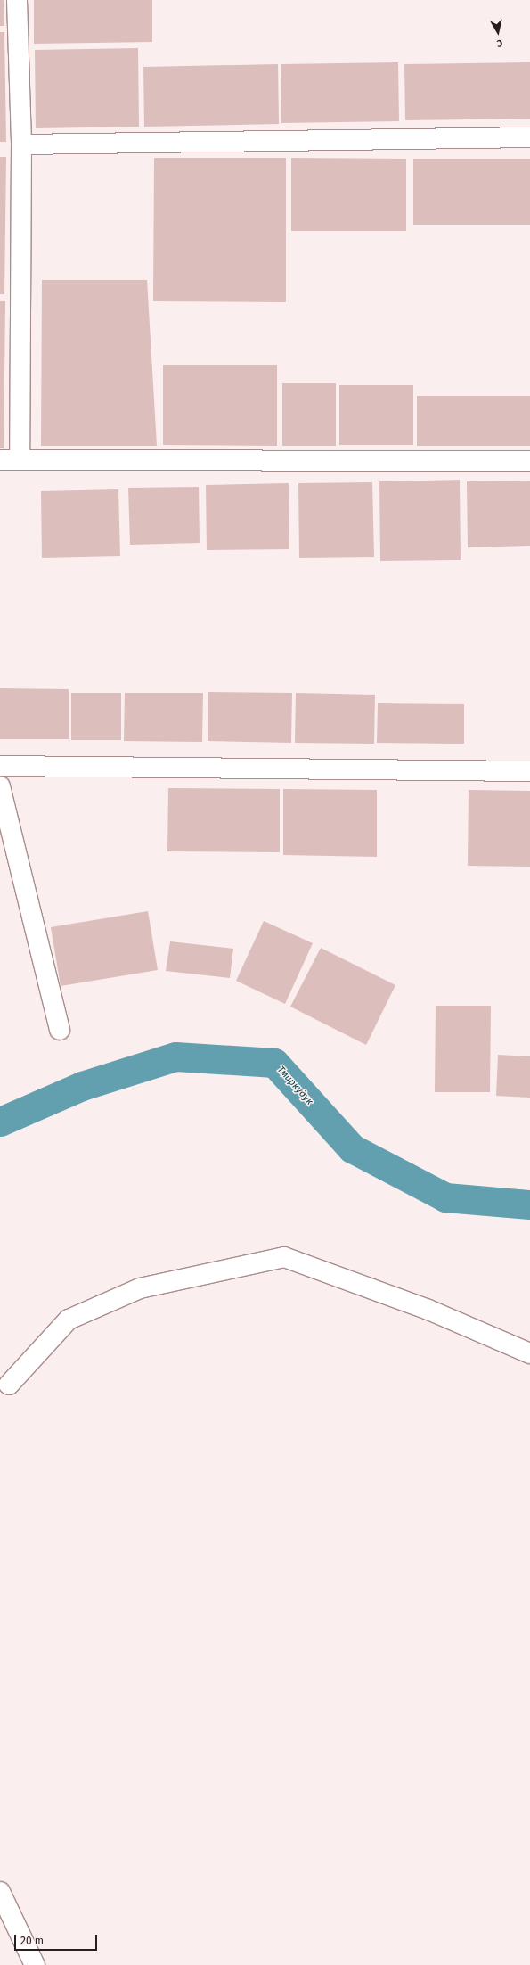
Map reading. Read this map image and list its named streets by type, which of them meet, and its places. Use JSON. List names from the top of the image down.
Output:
{
  "water": ["Тмиркудук"],
  "scale_bar": "20 m",
  "north": "bottom"
}
